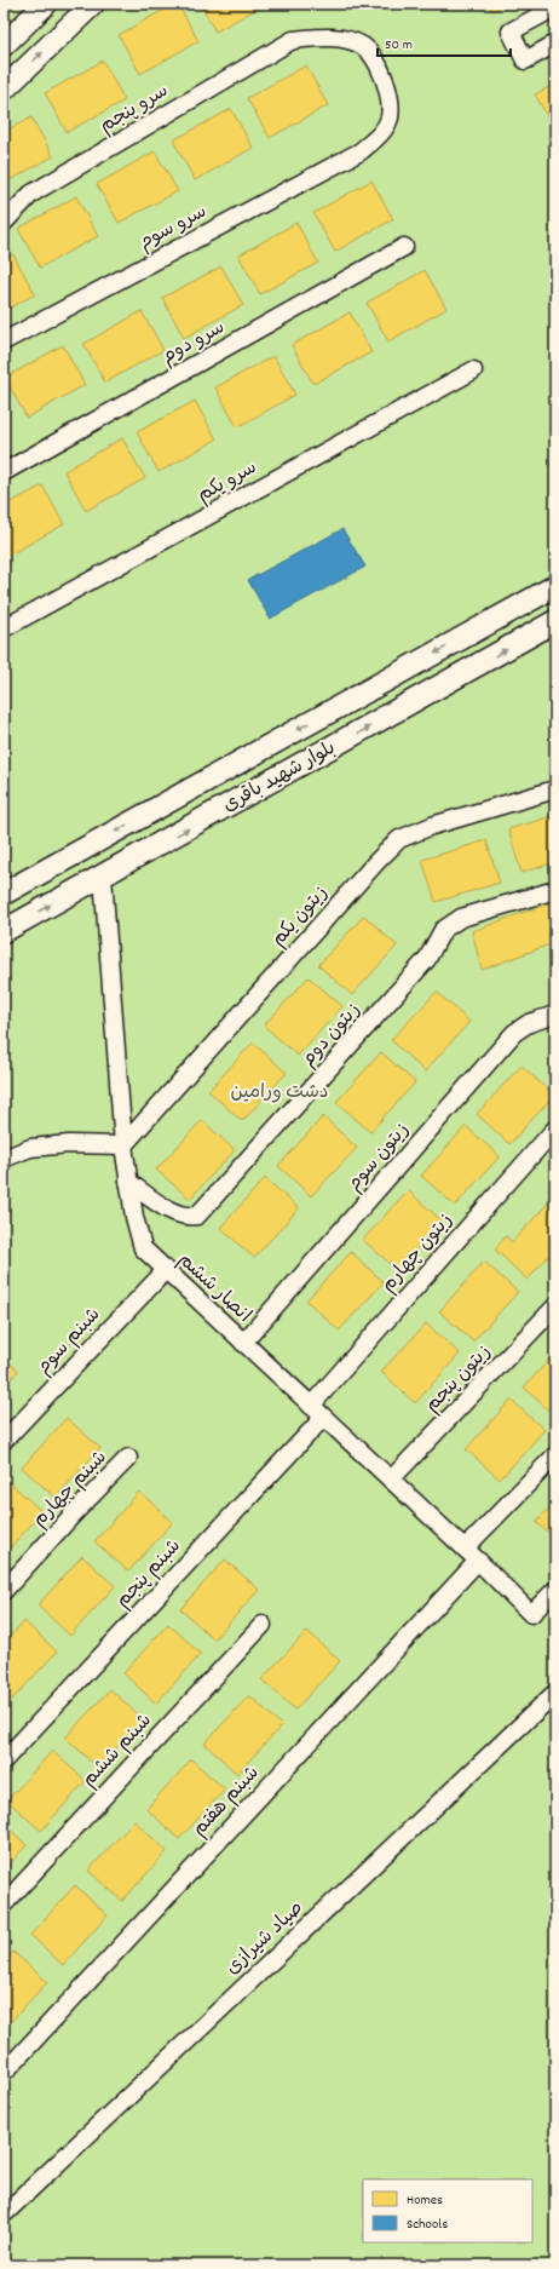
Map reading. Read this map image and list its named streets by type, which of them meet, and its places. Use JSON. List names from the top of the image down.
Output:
{
  "streets": {
    "street": [
      "سرو پنجم",
      "سرو سوم",
      "سرو دوم",
      "سرو یکم",
      "بلوار شهید باقری",
      "زیتون یکم",
      "زیتون دوم",
      "زیتون سوم",
      "زیتون چهارم",
      "انصار ششم",
      "شبنم سوم",
      "زیتون پنجم",
      "شبنم چهارم",
      "شبنم پنجم",
      "شبنم ششم",
      "شبنم هفتم",
      "صیاد شیرازی"
    ]
  },
  "crossings": [
    ["سرو پنجم", "سرو سوم"],
    ["بلوار شهید باقری", "انصار ششم"],
    ["زیتون یکم", "انصار ششم"],
    ["زیتون دوم", "انصار ششم"],
    ["زیتون سوم", "انصار ششم"],
    ["زیتون چهارم", "انصار ششم"],
    ["انصار ششم", "شبنم سوم"],
    ["انصار ششم", "زیتون پنجم"],
    ["انصار ششم", "شبنم پنجم"],
    ["انصار ششم", "شبنم هفتم"]
  ],
  "parks": ["دشت ورامین"],
  "legend": ["Homes", "Schools"],
  "scale_bar": "50 m"
}
